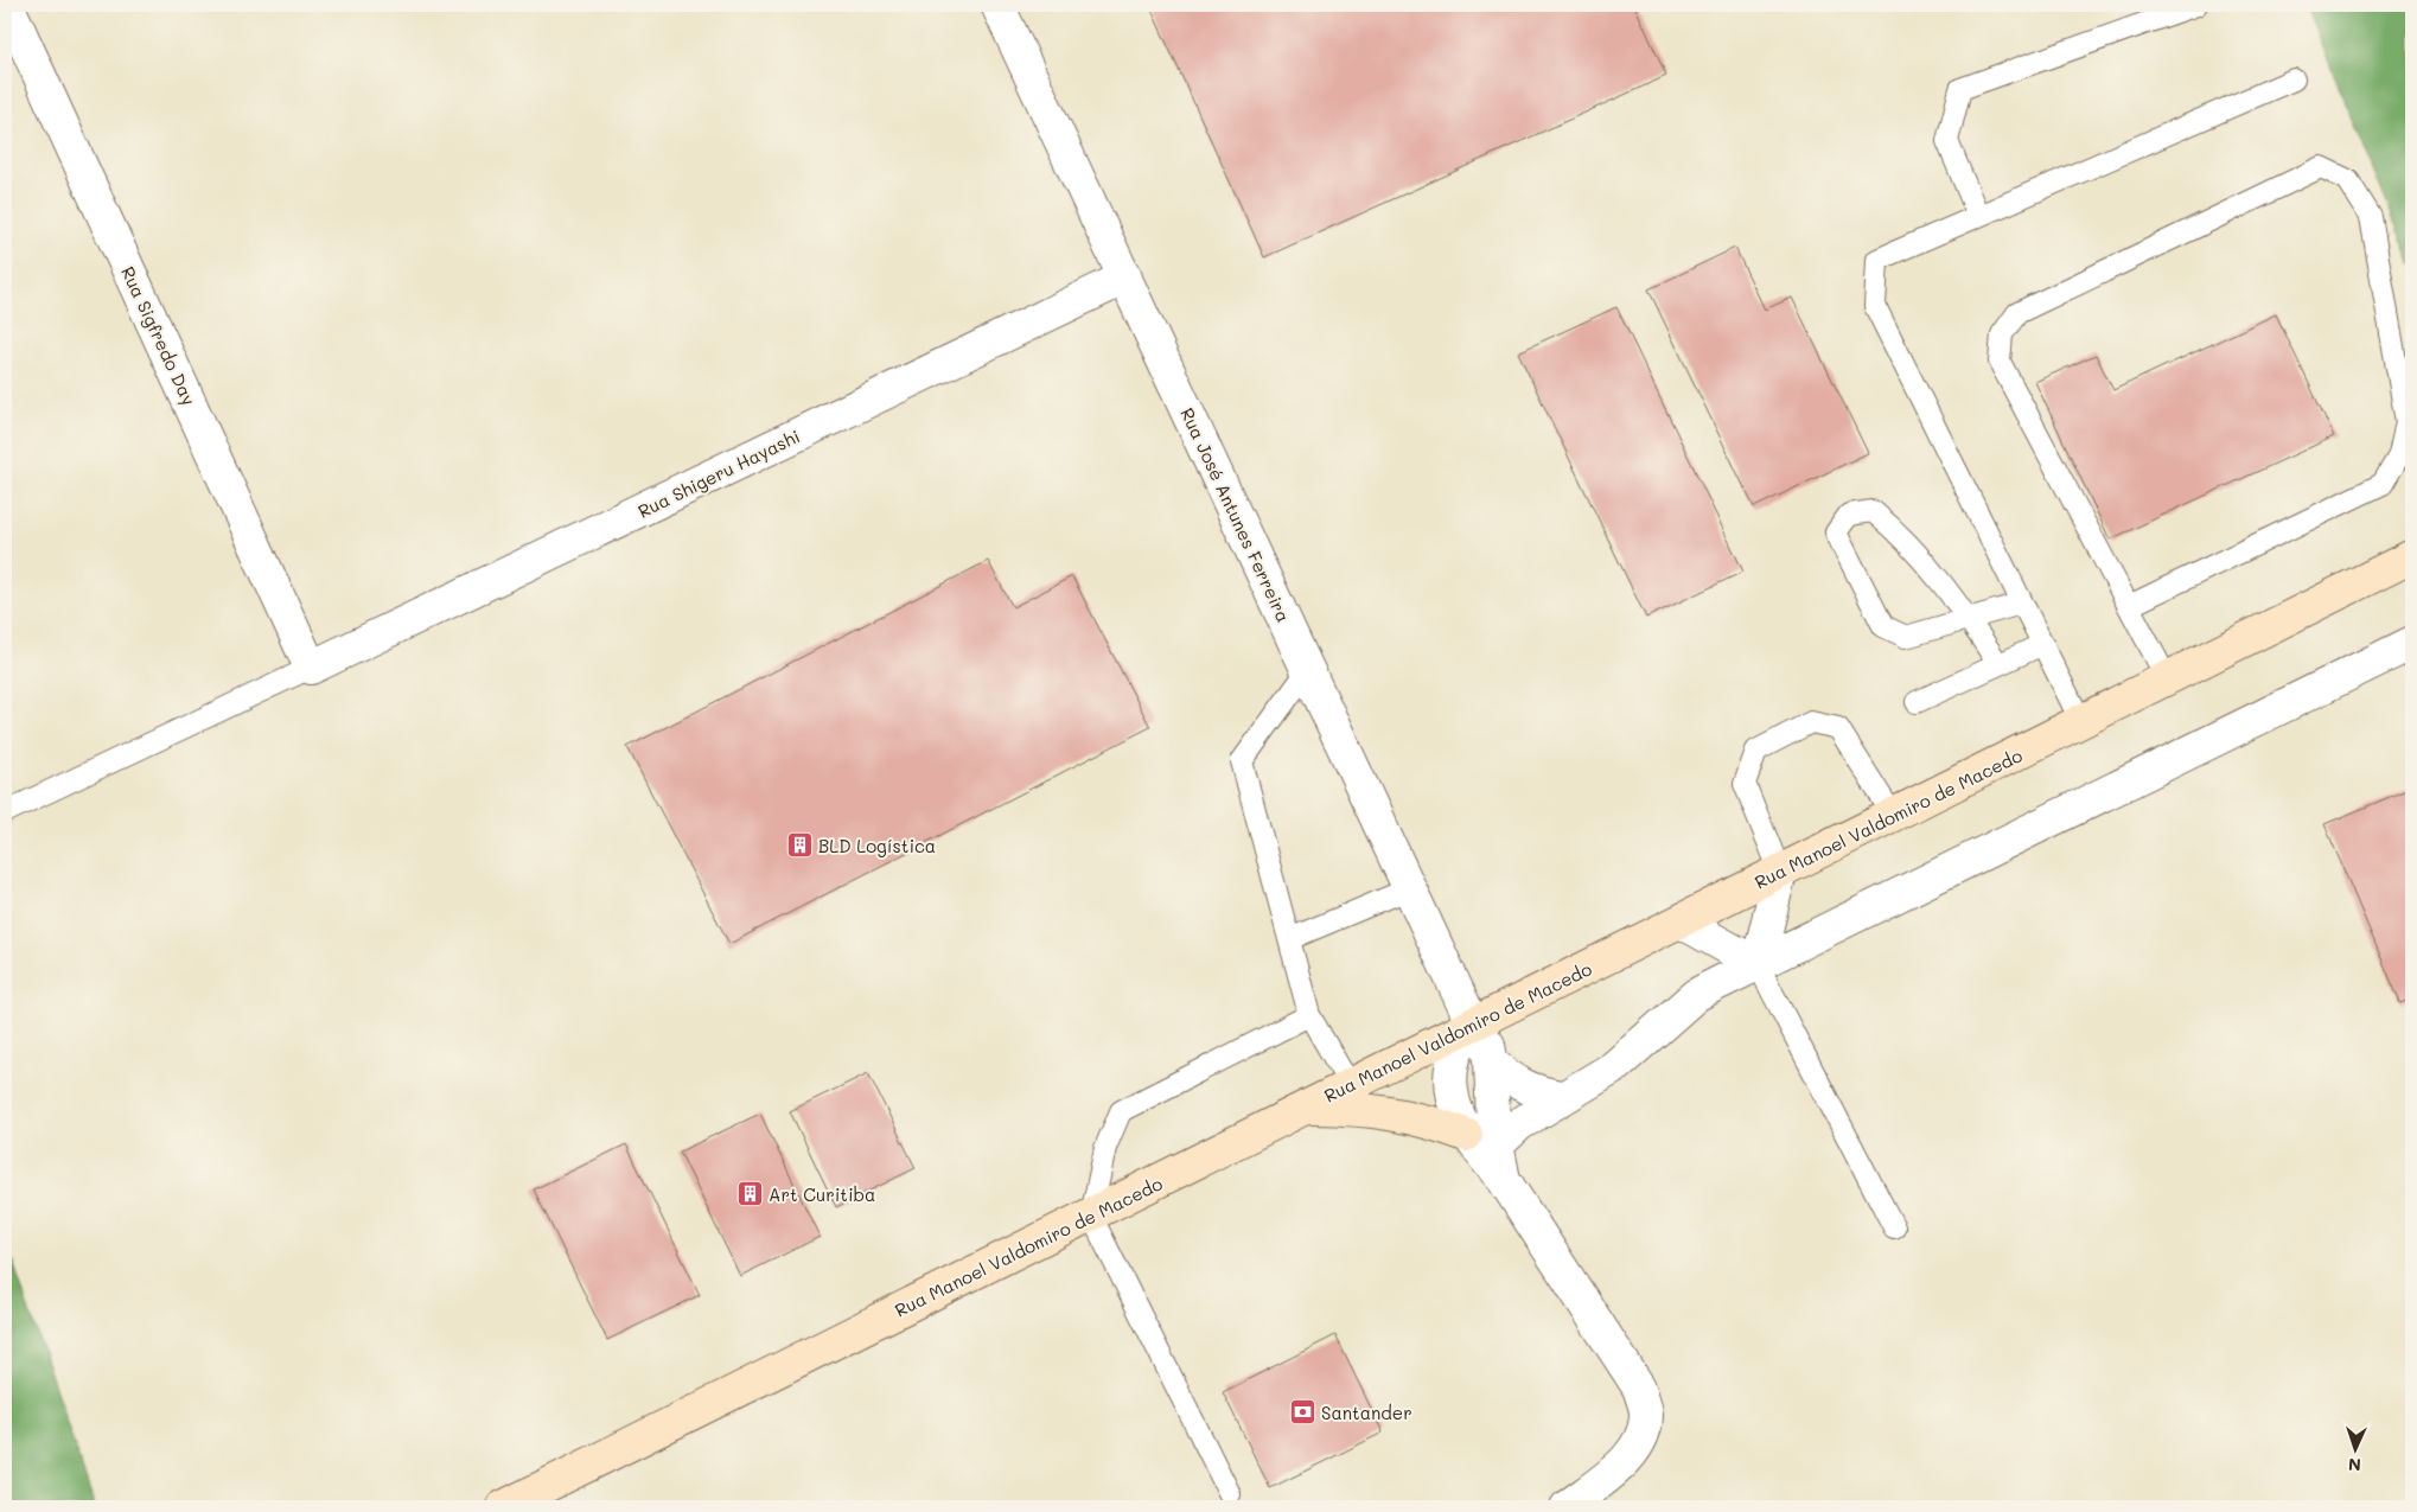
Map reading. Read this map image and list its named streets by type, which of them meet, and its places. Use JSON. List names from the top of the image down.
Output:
{
  "streets": {
    "main road": ["Rua Manoel Valdomiro de Macedo"],
    "street": ["Rua Sigfredo Day", "Rua Shigeru Hayashi", "Rua José Antunes Ferreira"]
  },
  "crossings": [
    ["Rua Sigfredo Day", "Rua Shigeru Hayashi"],
    ["Rua Shigeru Hayashi", "Rua José Antunes Ferreira"],
    ["Rua José Antunes Ferreira", "Rua Manoel Valdomiro de Macedo"]
  ],
  "places": {
    "building": ["BLD Logística", "Art Curitiba"],
    "bank": ["Santander"]
  },
  "north": "bottom"
}
